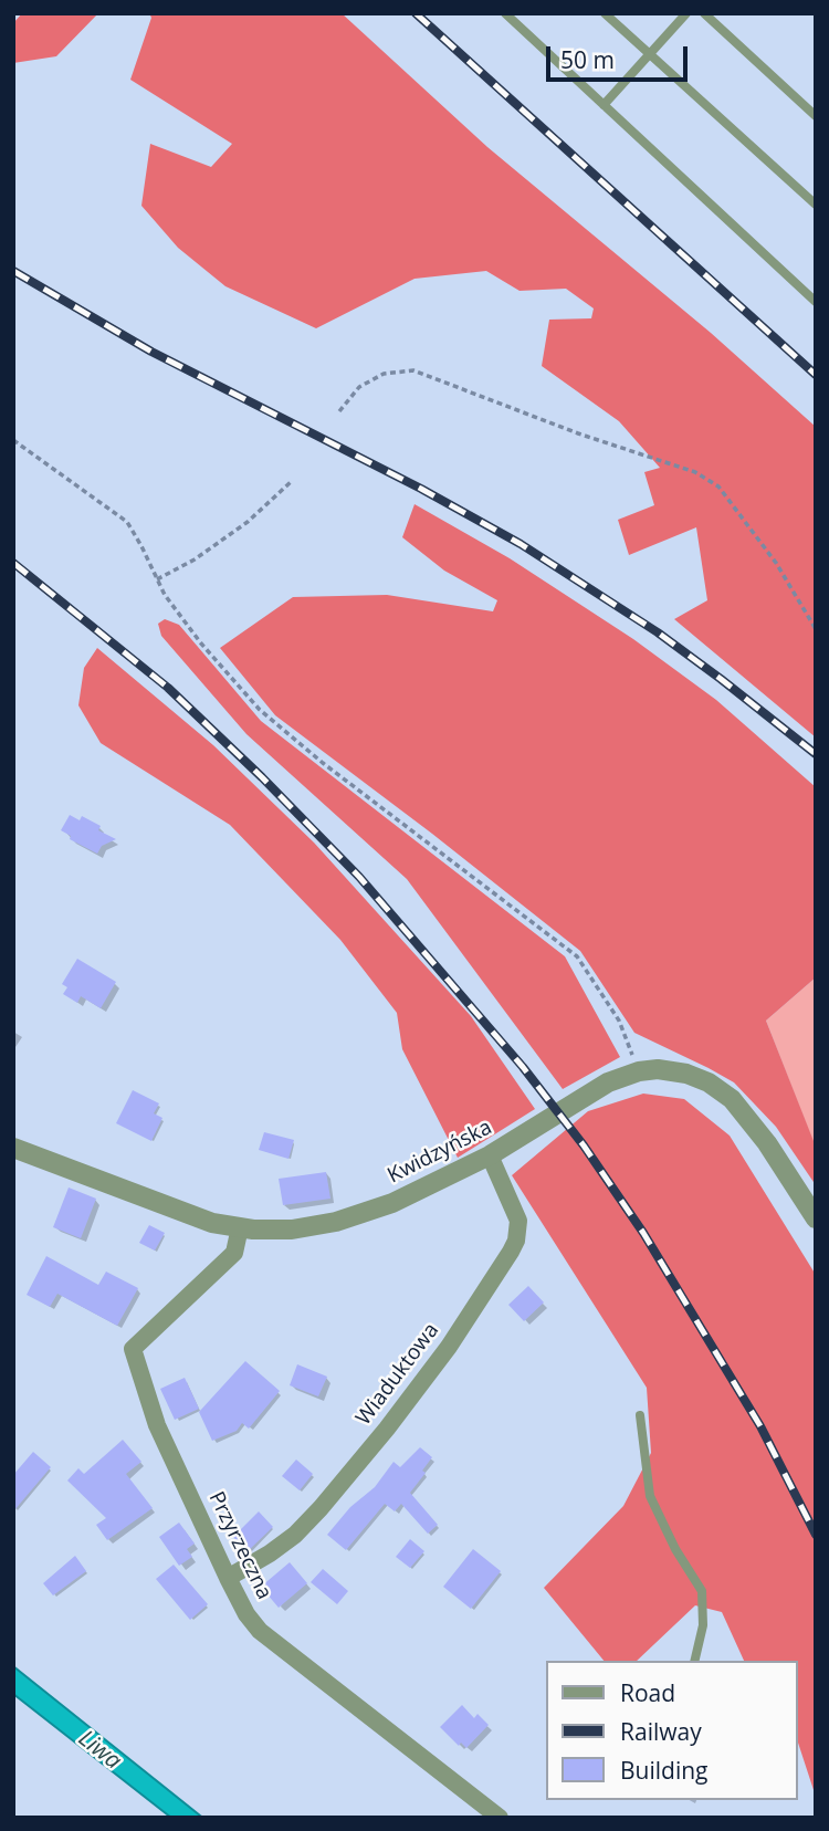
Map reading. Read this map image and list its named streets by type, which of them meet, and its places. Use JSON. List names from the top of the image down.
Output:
{
  "streets": {
    "street": ["Kwidzyńska", "Wiaduktowa", "Przyrzeczna"]
  },
  "crossings": [
    ["Kwidzyńska", "Wiaduktowa"],
    ["Kwidzyńska", "Przyrzeczna"],
    ["Wiaduktowa", "Przyrzeczna"]
  ],
  "water": ["Liwa"],
  "legend": ["Road", "Railway", "Building"],
  "scale_bar": "50 m"
}
